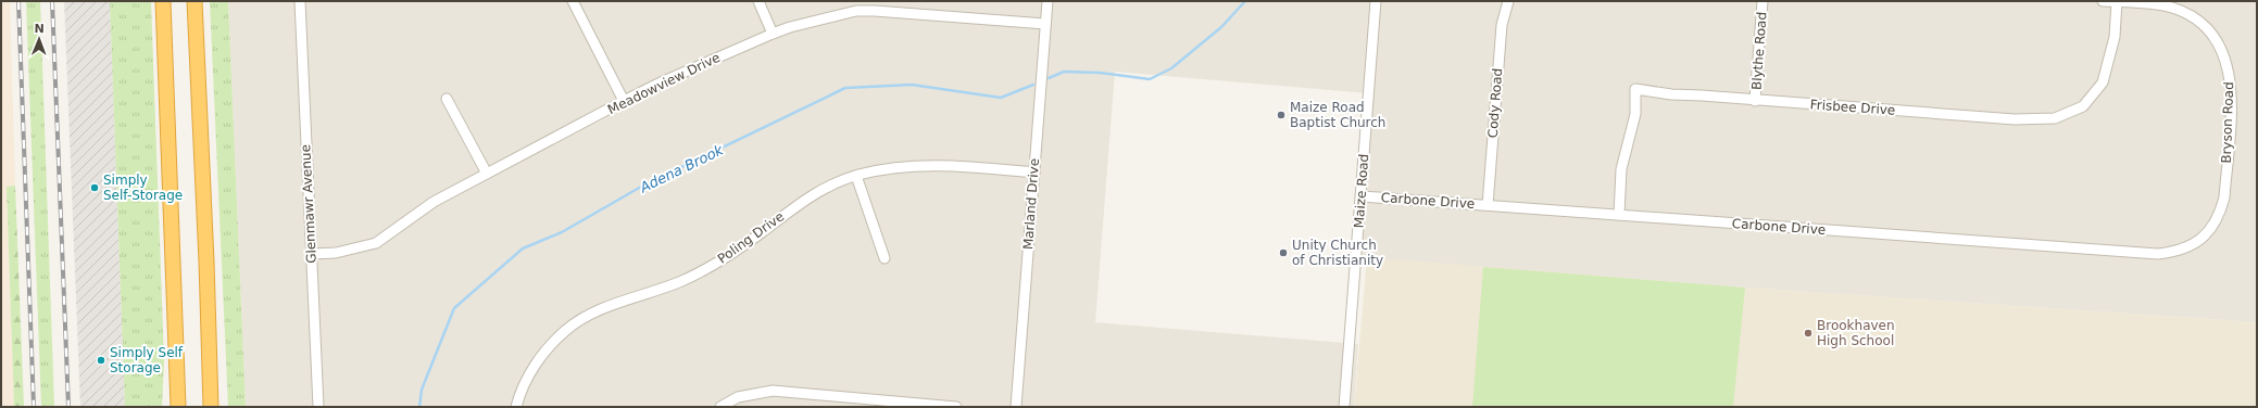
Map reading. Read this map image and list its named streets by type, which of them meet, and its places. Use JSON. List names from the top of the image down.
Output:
{
  "streets": {
    "street": [
      "Blythe Road",
      "Meadowview Drive",
      "Cody Road",
      "Frisbee Drive",
      "Bryson Road",
      "Maize Road",
      "Carbone Drive",
      "Glenmawr Avenue",
      "Marland Drive",
      "Poling Drive"
    ]
  },
  "crossings": [
    ["Blythe Road", "Frisbee Drive"],
    ["Meadowview Drive", "Glenmawr Avenue"],
    ["Meadowview Drive", "Marland Drive"],
    ["Cody Road", "Carbone Drive"],
    ["Frisbee Drive", "Bryson Road"],
    ["Frisbee Drive", "Carbone Drive"],
    ["Bryson Road", "Carbone Drive"],
    ["Maize Road", "Carbone Drive"],
    ["Marland Drive", "Poling Drive"]
  ],
  "water": ["Adena Brook"],
  "places": [
    "Maize Road Baptist Church",
    "Simply Self-Storage",
    "Unity Church of Christianity",
    "Brookhaven High School",
    "Simply Self Storage"
  ],
  "north": "top"
}
